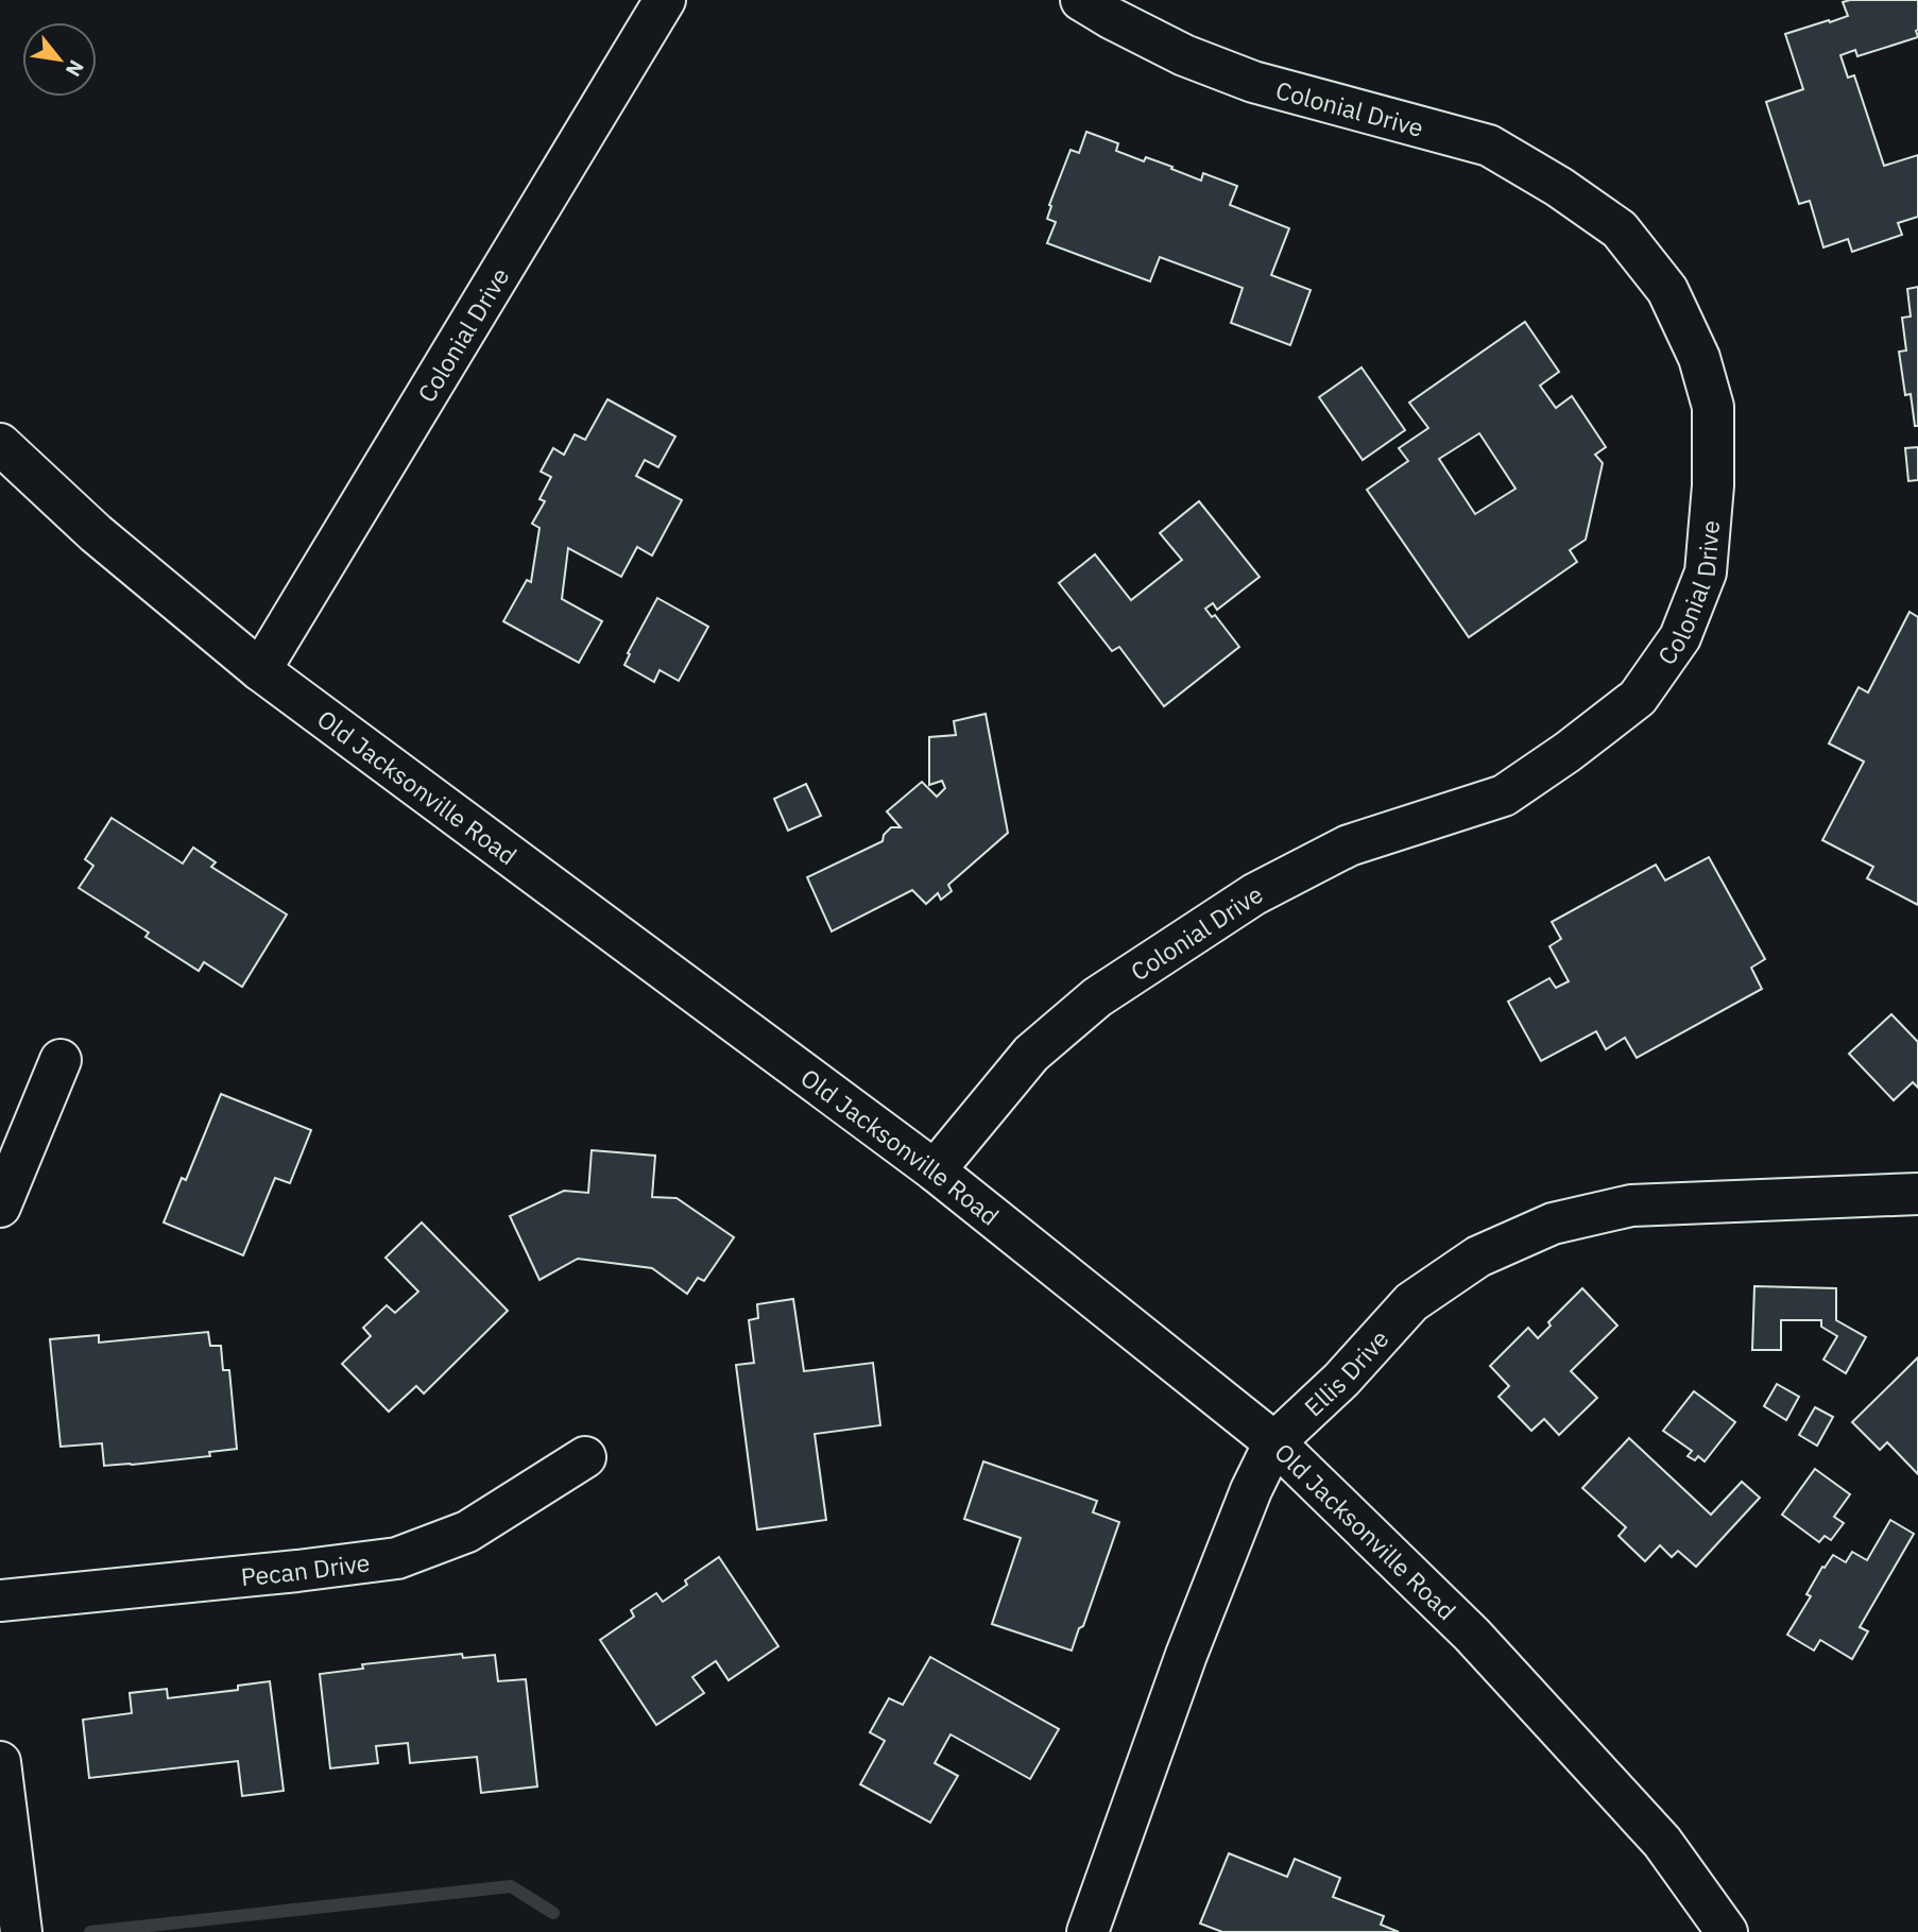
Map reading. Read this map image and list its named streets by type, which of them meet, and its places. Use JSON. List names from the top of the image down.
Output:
{
  "streets": {
    "street": [
      "Colonial Drive",
      "Old Jacksonville Road",
      "Ellis Drive",
      "Pecan Drive"
    ]
  },
  "crossings": [
    ["Colonial Drive", "Old Jacksonville Road"],
    ["Old Jacksonville Road", "Ellis Drive"]
  ],
  "north": "bottom right"
}
